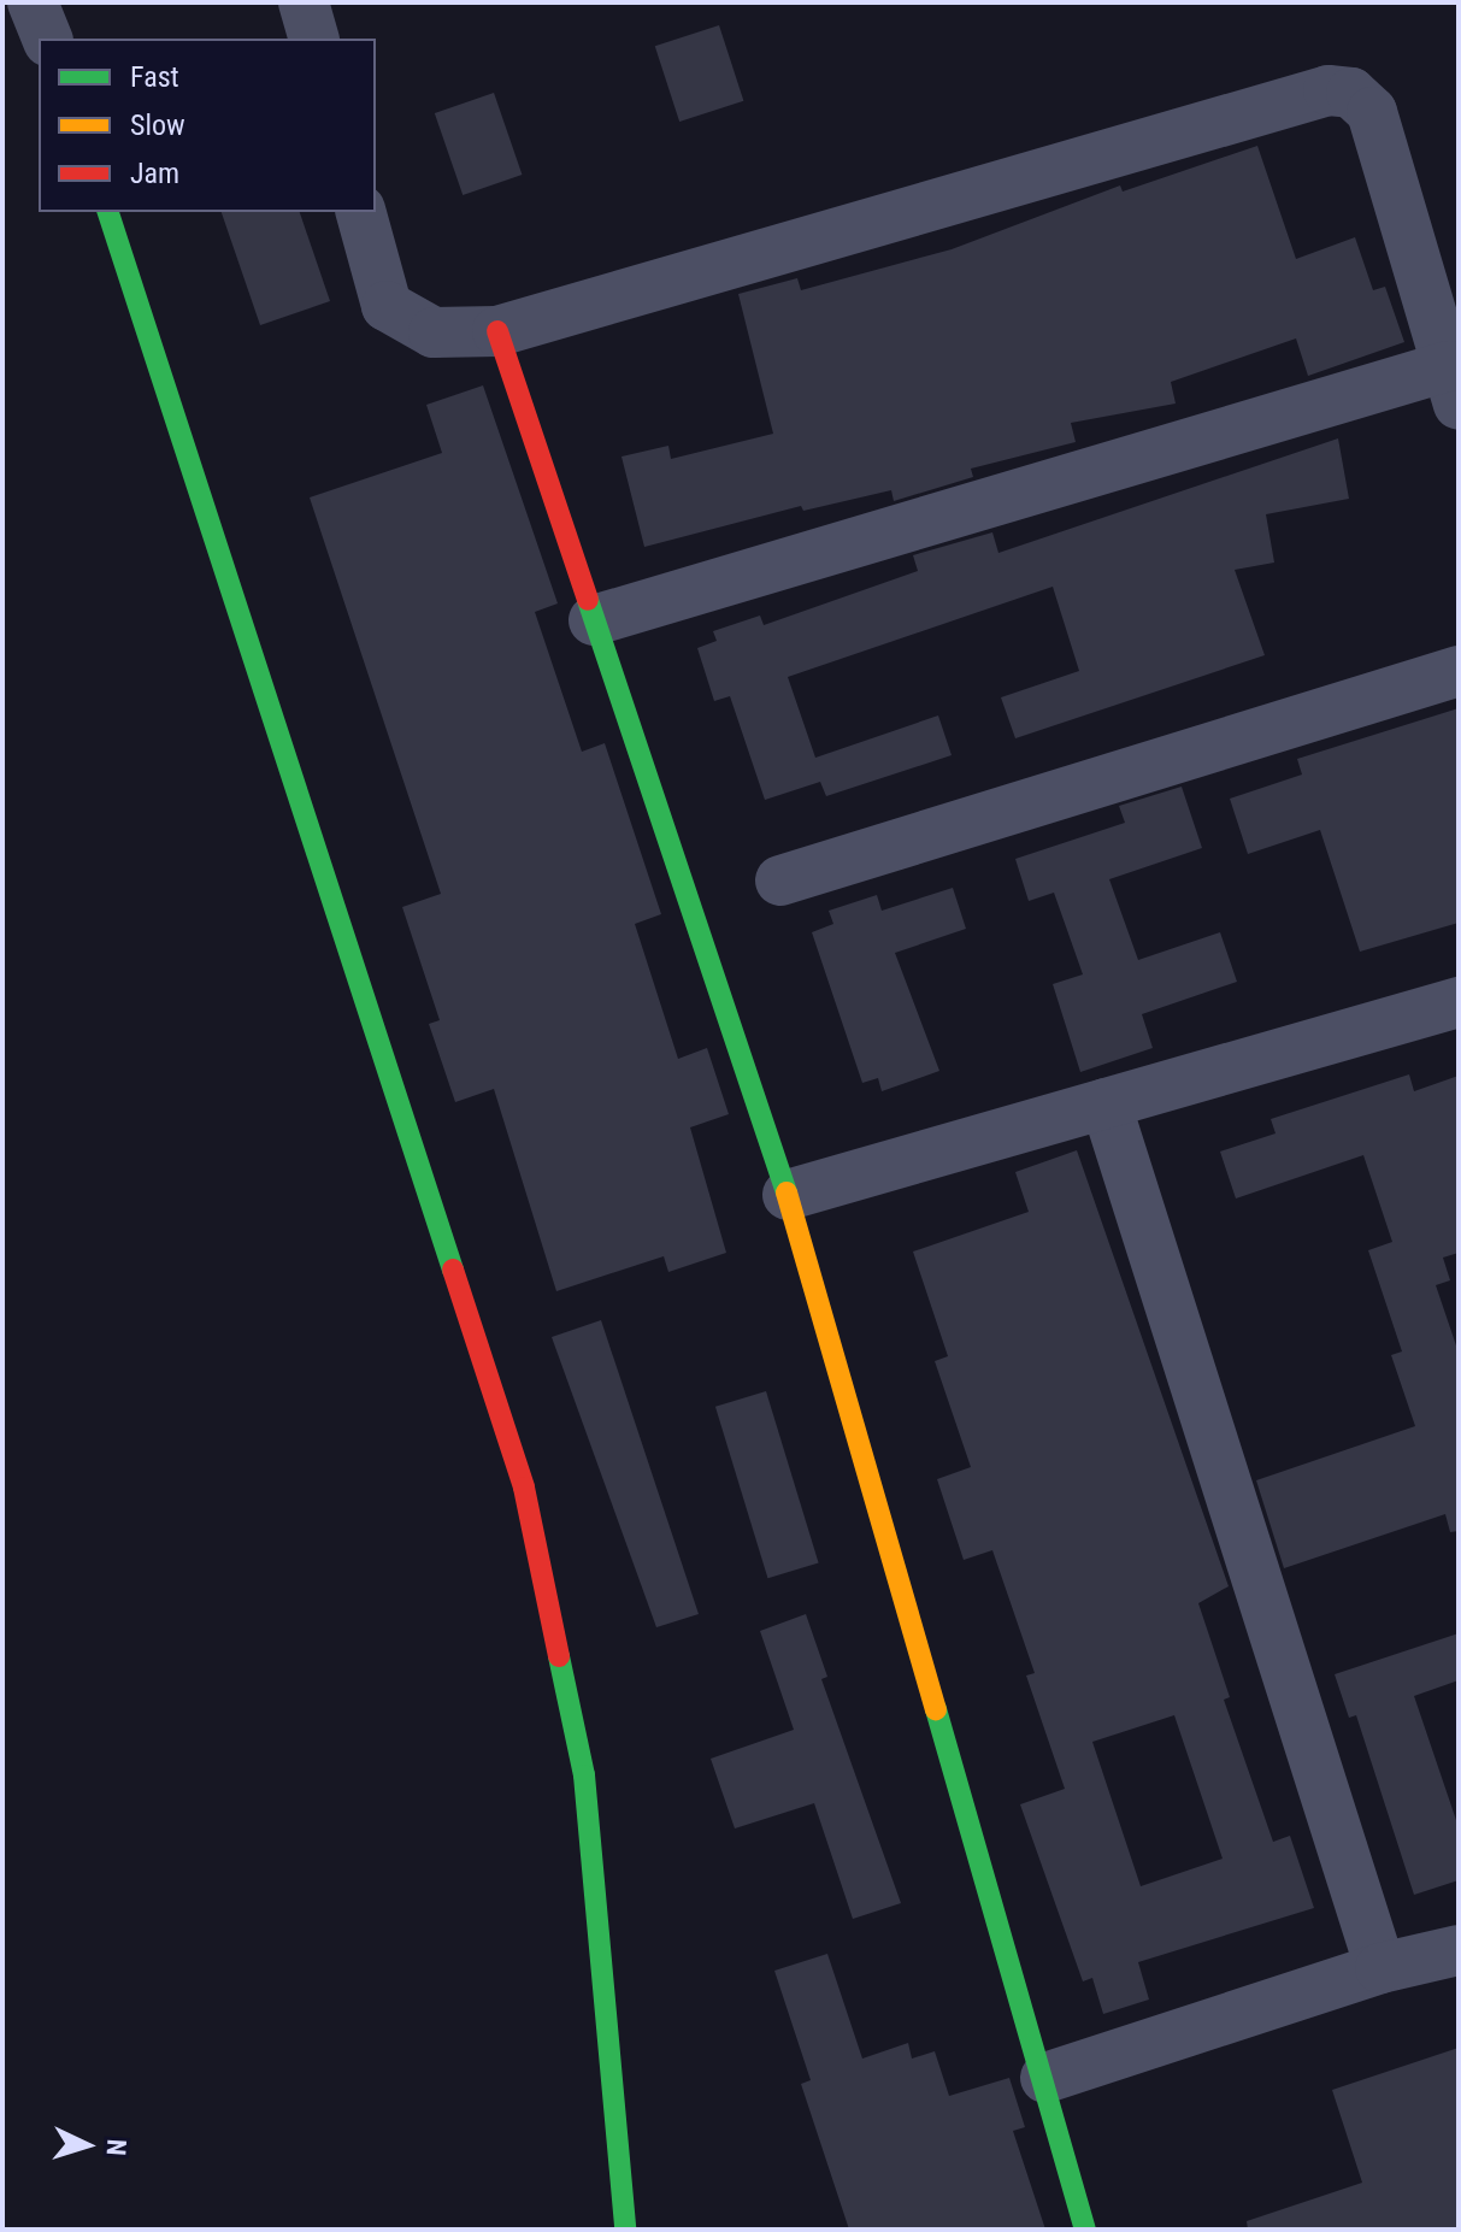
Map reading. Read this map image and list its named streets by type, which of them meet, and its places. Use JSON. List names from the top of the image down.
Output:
{
  "legend": ["Fast", "Slow", "Jam"],
  "north": "right"
}
